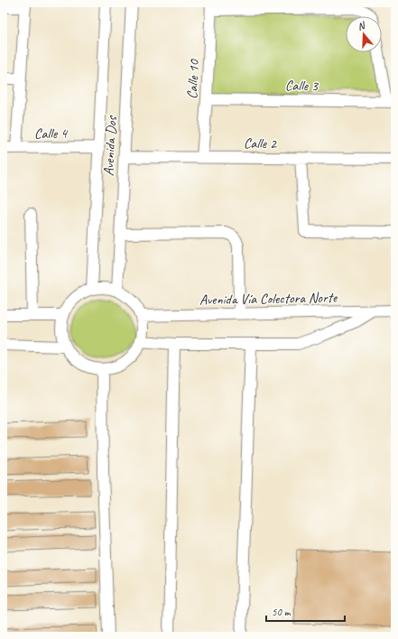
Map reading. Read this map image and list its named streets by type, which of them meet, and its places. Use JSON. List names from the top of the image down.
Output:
{
  "streets": {
    "street": [
      "Calle 10",
      "Calle 3",
      "Calle 4",
      "Calle 2",
      "Avenida Dos",
      "Avenida Vía Colectora Norte"
    ]
  },
  "crossings": [
    ["Calle 10", "Calle 3"],
    ["Calle 10", "Calle 2"],
    ["Calle 4", "Avenida Dos"],
    ["Calle 2", "Avenida Dos"],
    ["Avenida Dos", "Avenida Vía Colectora Norte"]
  ],
  "scale_bar": "50 m",
  "north": "top"
}
